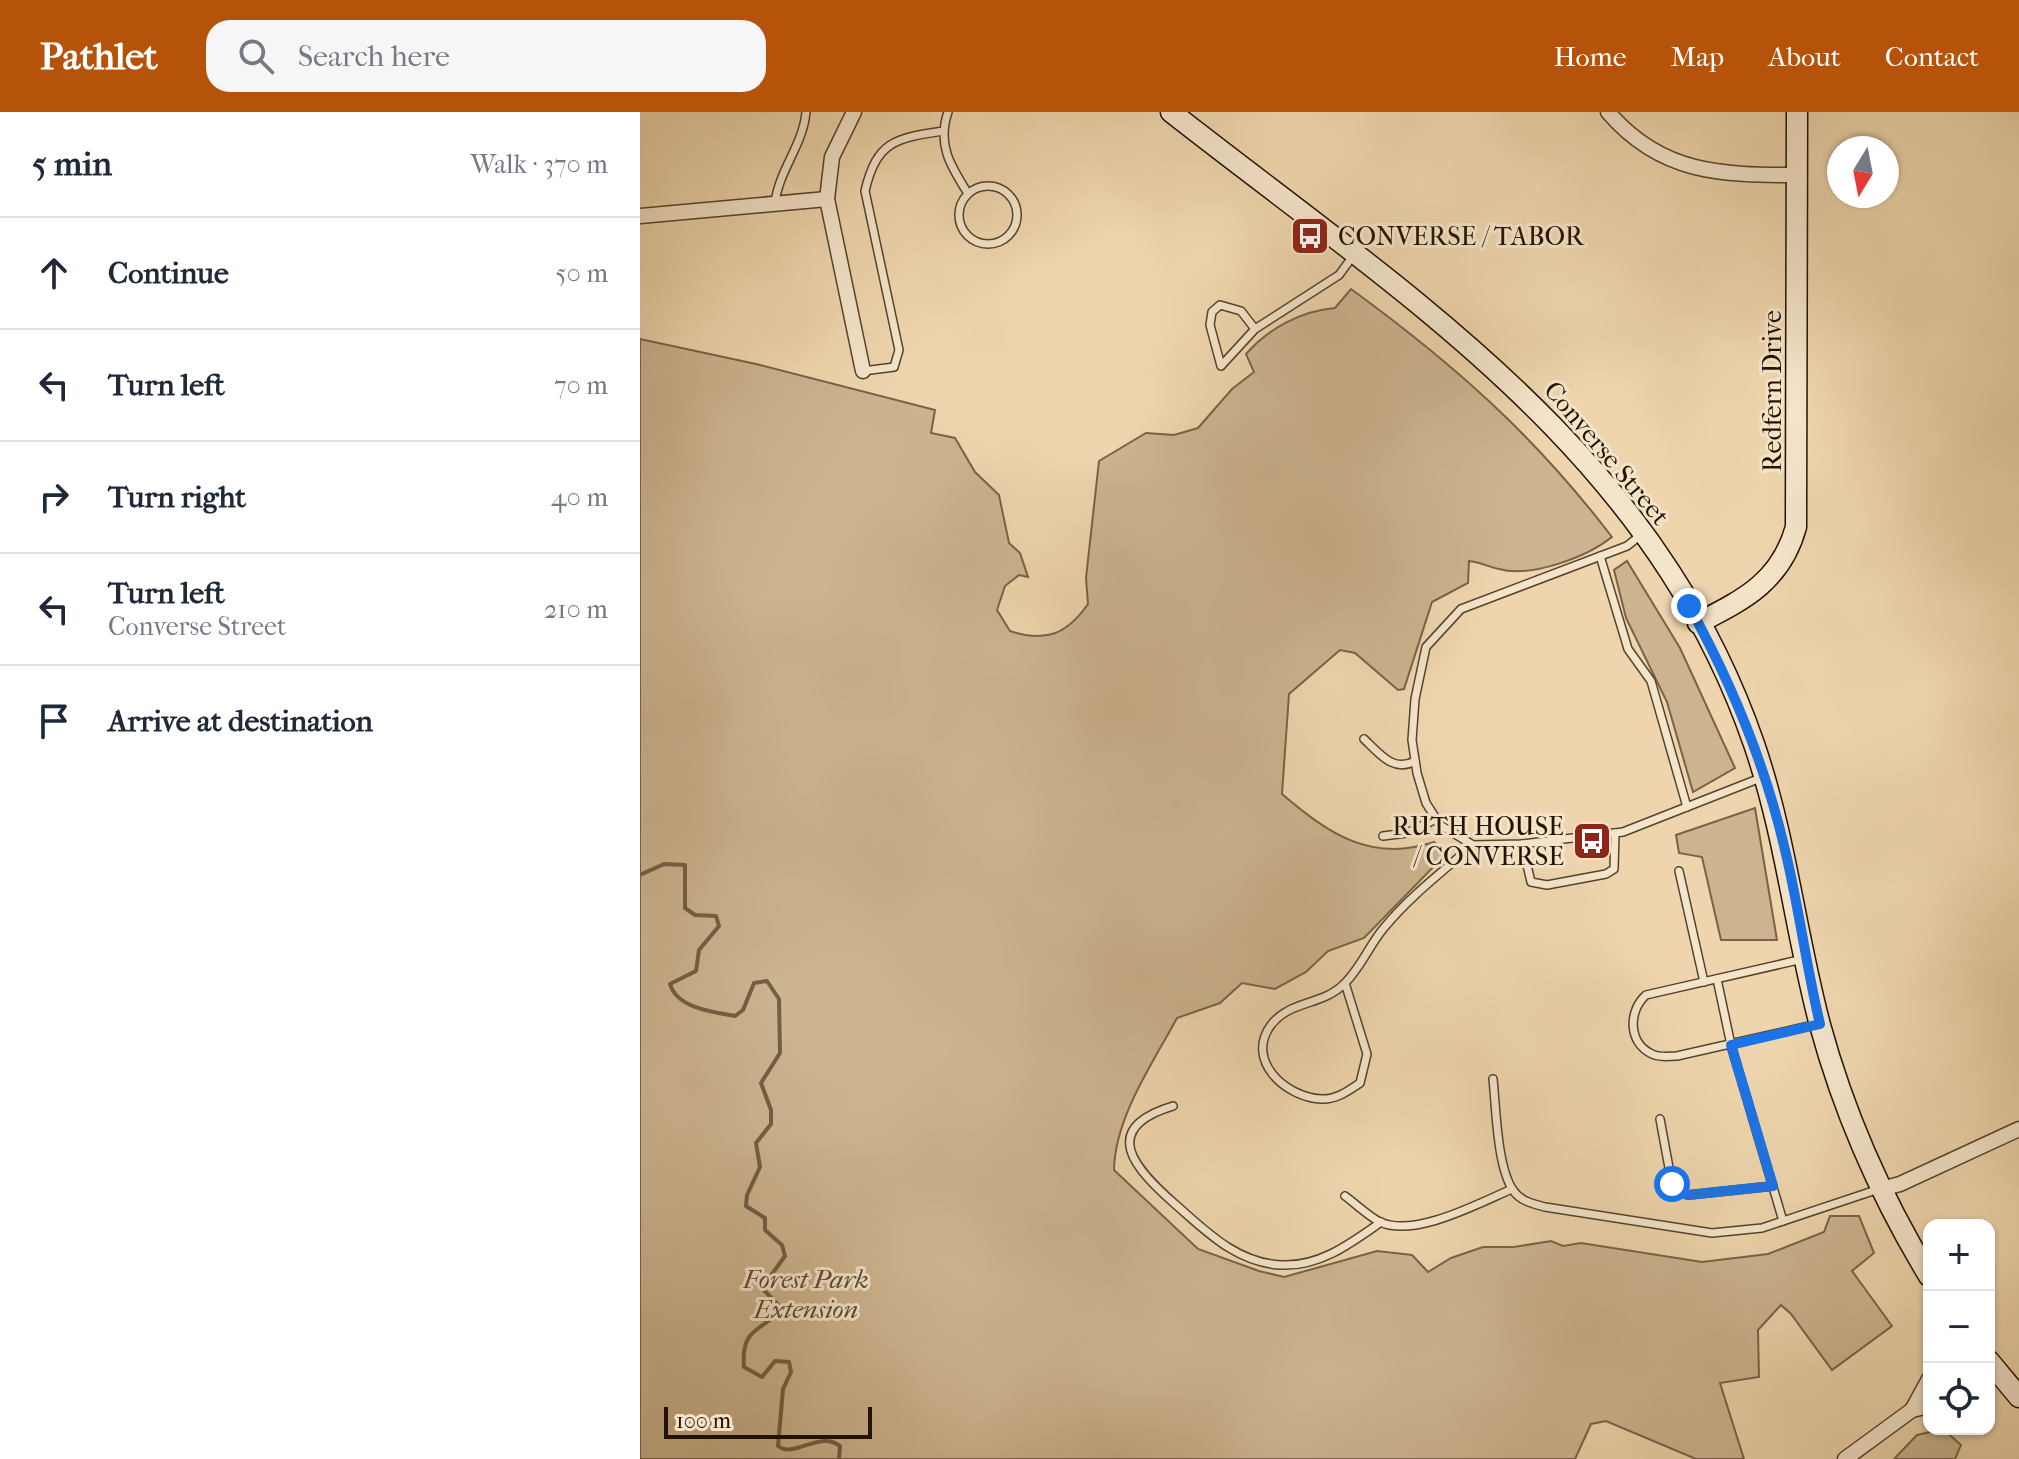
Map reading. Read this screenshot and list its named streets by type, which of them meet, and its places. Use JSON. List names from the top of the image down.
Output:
{
  "streets": {
    "main road": ["Redfern Drive", "Converse Street"]
  },
  "crossings": [
    ["Redfern Drive", "Converse Street"]
  ],
  "parks": ["Forest Park Extension"],
  "places": {
    "bus stop": ["CONVERSE / TABOR", "RUTH HOUSE / CONVERSE"]
  },
  "scale_bar": "100 m",
  "north": "bottom",
  "page": {
    "header": "Pathlet",
    "search": "Search here",
    "nav": [
      "Home",
      "Map",
      "About",
      "Contact"
    ],
    "heading": ["5 min", "Walk · 370 m"],
    "list": [
      ["Continue", "50 m"],
      ["Turn left", "70 m"],
      ["Turn right", "40 m"],
      ["Turn left", "Converse Street", "210 m"],
      "Arrive at destination"
    ],
    "map_buttons": ["+", "−"],
    "scale": "100 m"
  }
}
